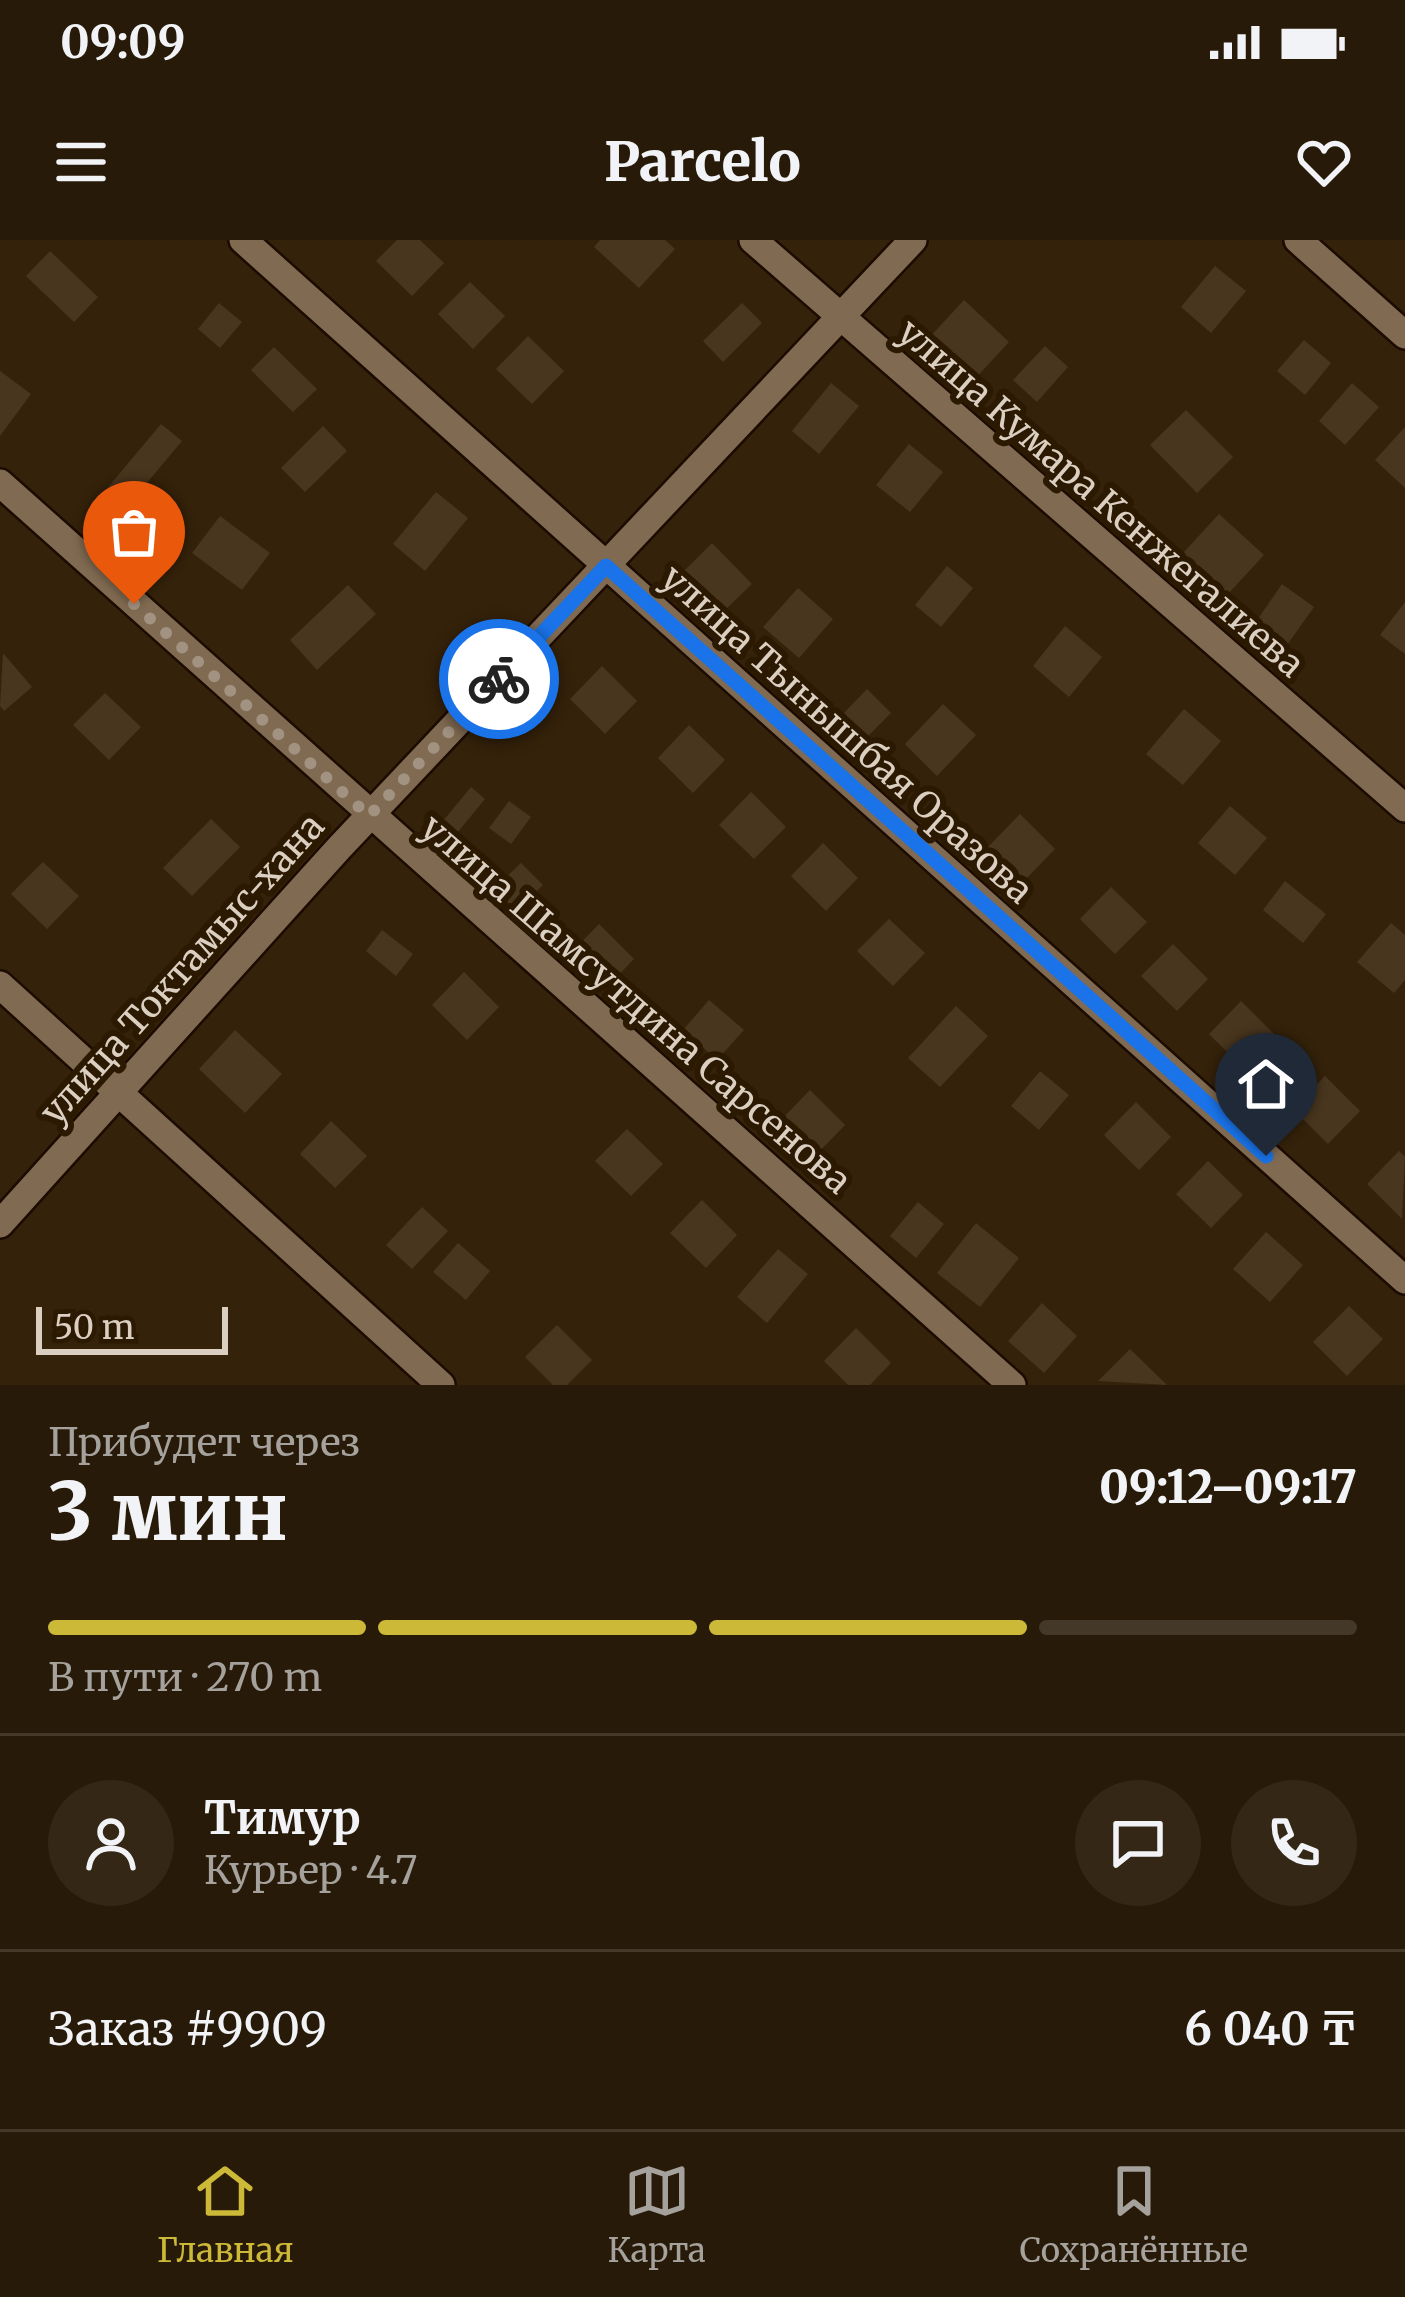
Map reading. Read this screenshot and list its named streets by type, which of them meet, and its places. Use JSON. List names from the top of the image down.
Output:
{
  "streets": {
    "street": [
      "улица Кумара Кенжегалиева",
      "улица Тынышбая Оразова",
      "улица Токтамыс-хана",
      "улица Шамсутдина Сарсенова"
    ]
  },
  "crossings": [
    ["улица Кумара Кенжегалиева", "улица Токтамыс-хана"],
    ["улица Тынышбая Оразова", "улица Токтамыс-хана"],
    ["улица Токтамыс-хана", "улица Шамсутдина Сарсенова"]
  ],
  "scale_bar": "50 m",
  "page": {
    "status": "09:09",
    "header": "Parcelo",
    "scale": "50 m",
    "heading": ["3 мин", "Прибудет через", "09:12–09:17"],
    "panel": [
      "Тимур",
      "Курьер · 4.7",
      "Заказ #9909",
      "6 040 ₸"
    ],
    "bar": "В пути · 270 m",
    "tabs": ["Главная", "Карта", "Сохранённые"]
  }
}
